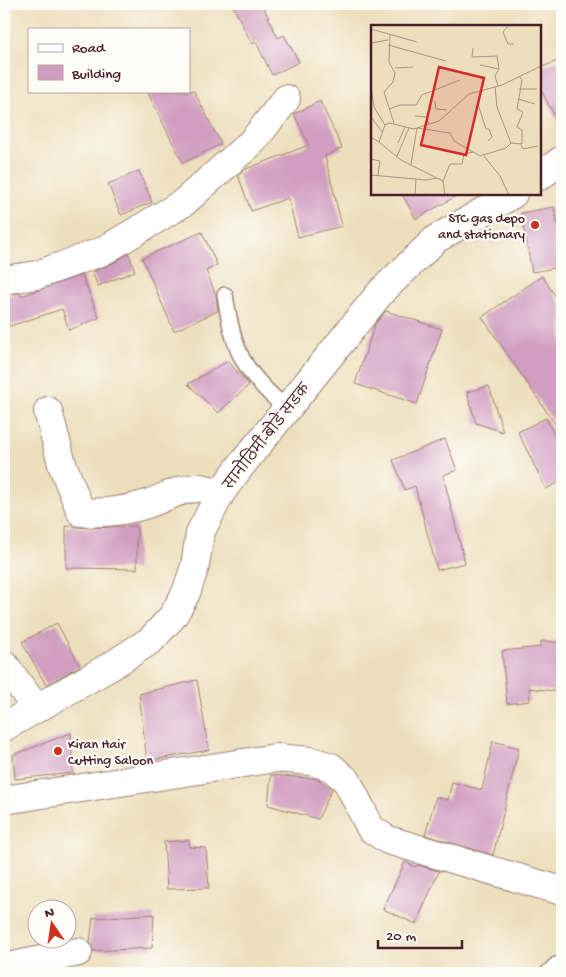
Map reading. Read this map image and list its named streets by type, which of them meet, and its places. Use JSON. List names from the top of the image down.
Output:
{
  "streets": {
    "street": ["सानोठिमी-बोडे सडक"]
  },
  "places": ["STC gas depo and stationary", "Kiran Hair Cutting Saloon"],
  "legend": ["Road", "Building"],
  "scale_bar": "20 m",
  "north": "top"
}
